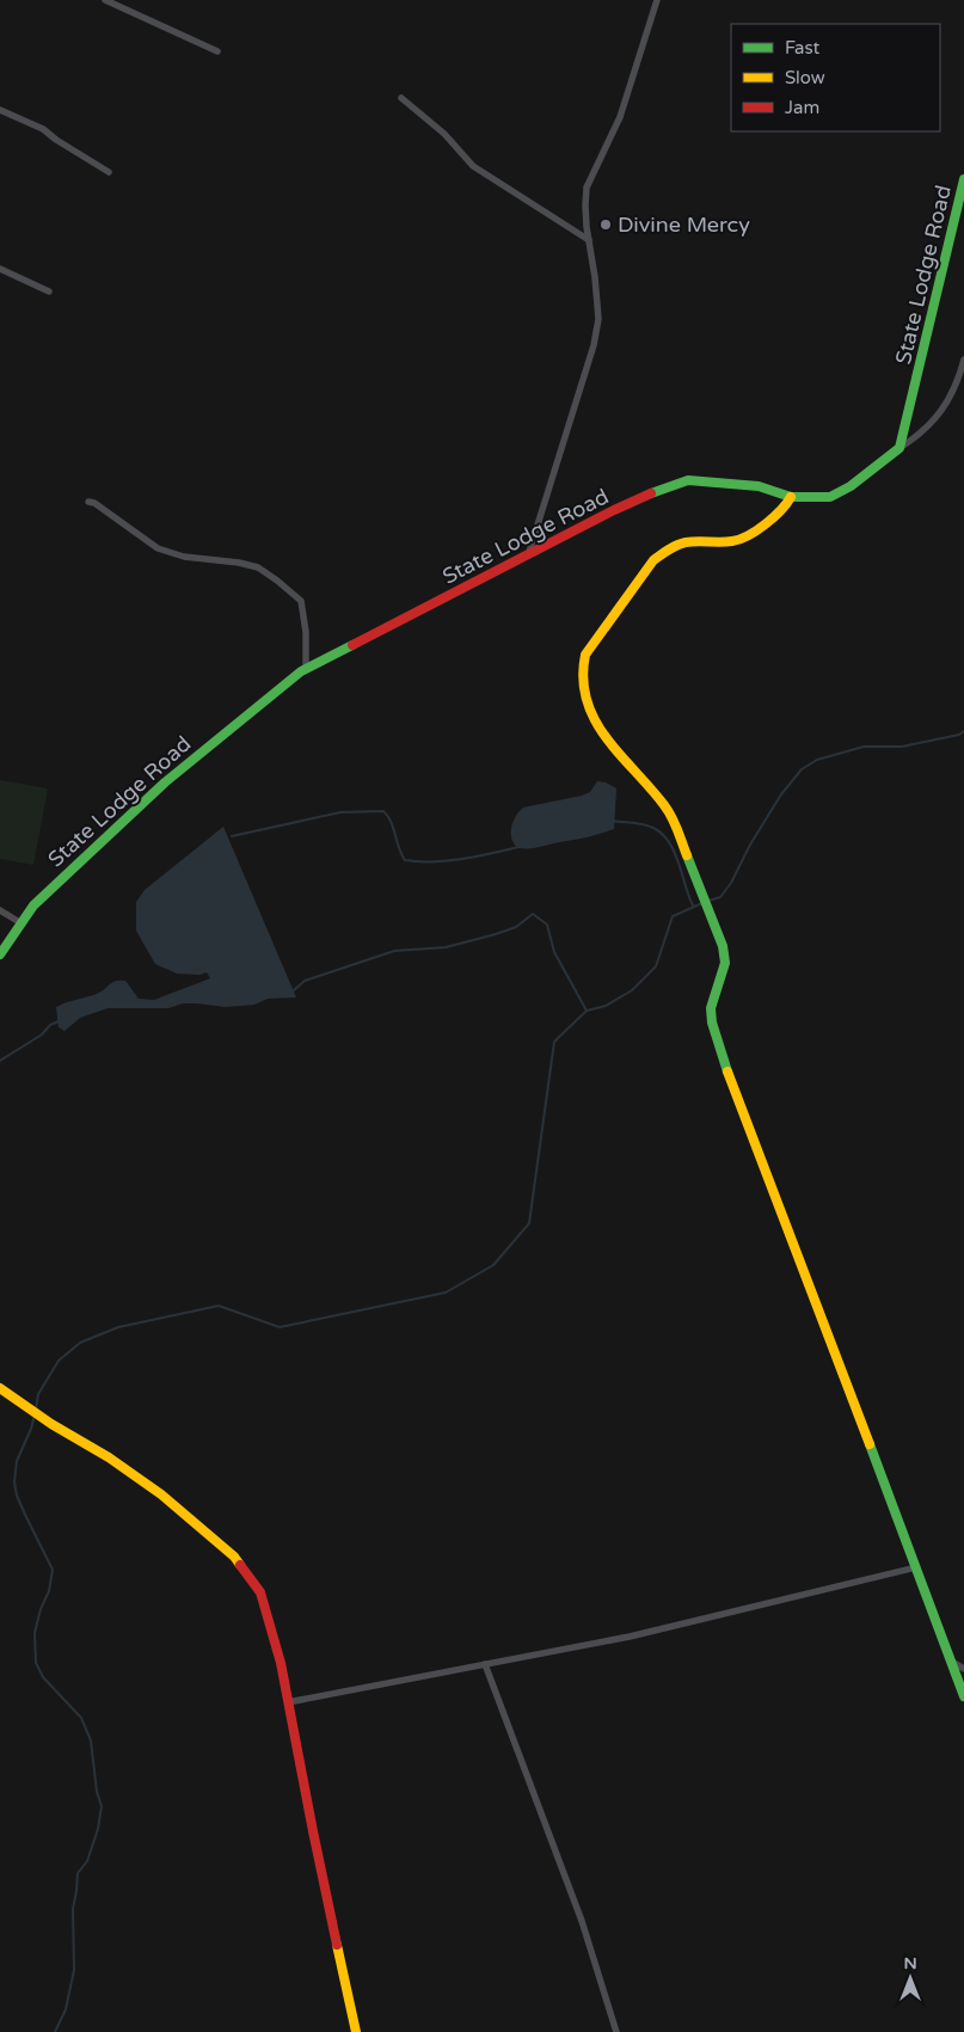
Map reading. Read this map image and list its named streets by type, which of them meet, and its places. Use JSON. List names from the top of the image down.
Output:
{
  "streets": {
    "street": ["State Lodge Road"]
  },
  "places": ["Divine Mercy"],
  "legend": ["Fast", "Slow", "Jam"],
  "north": "top"
}
